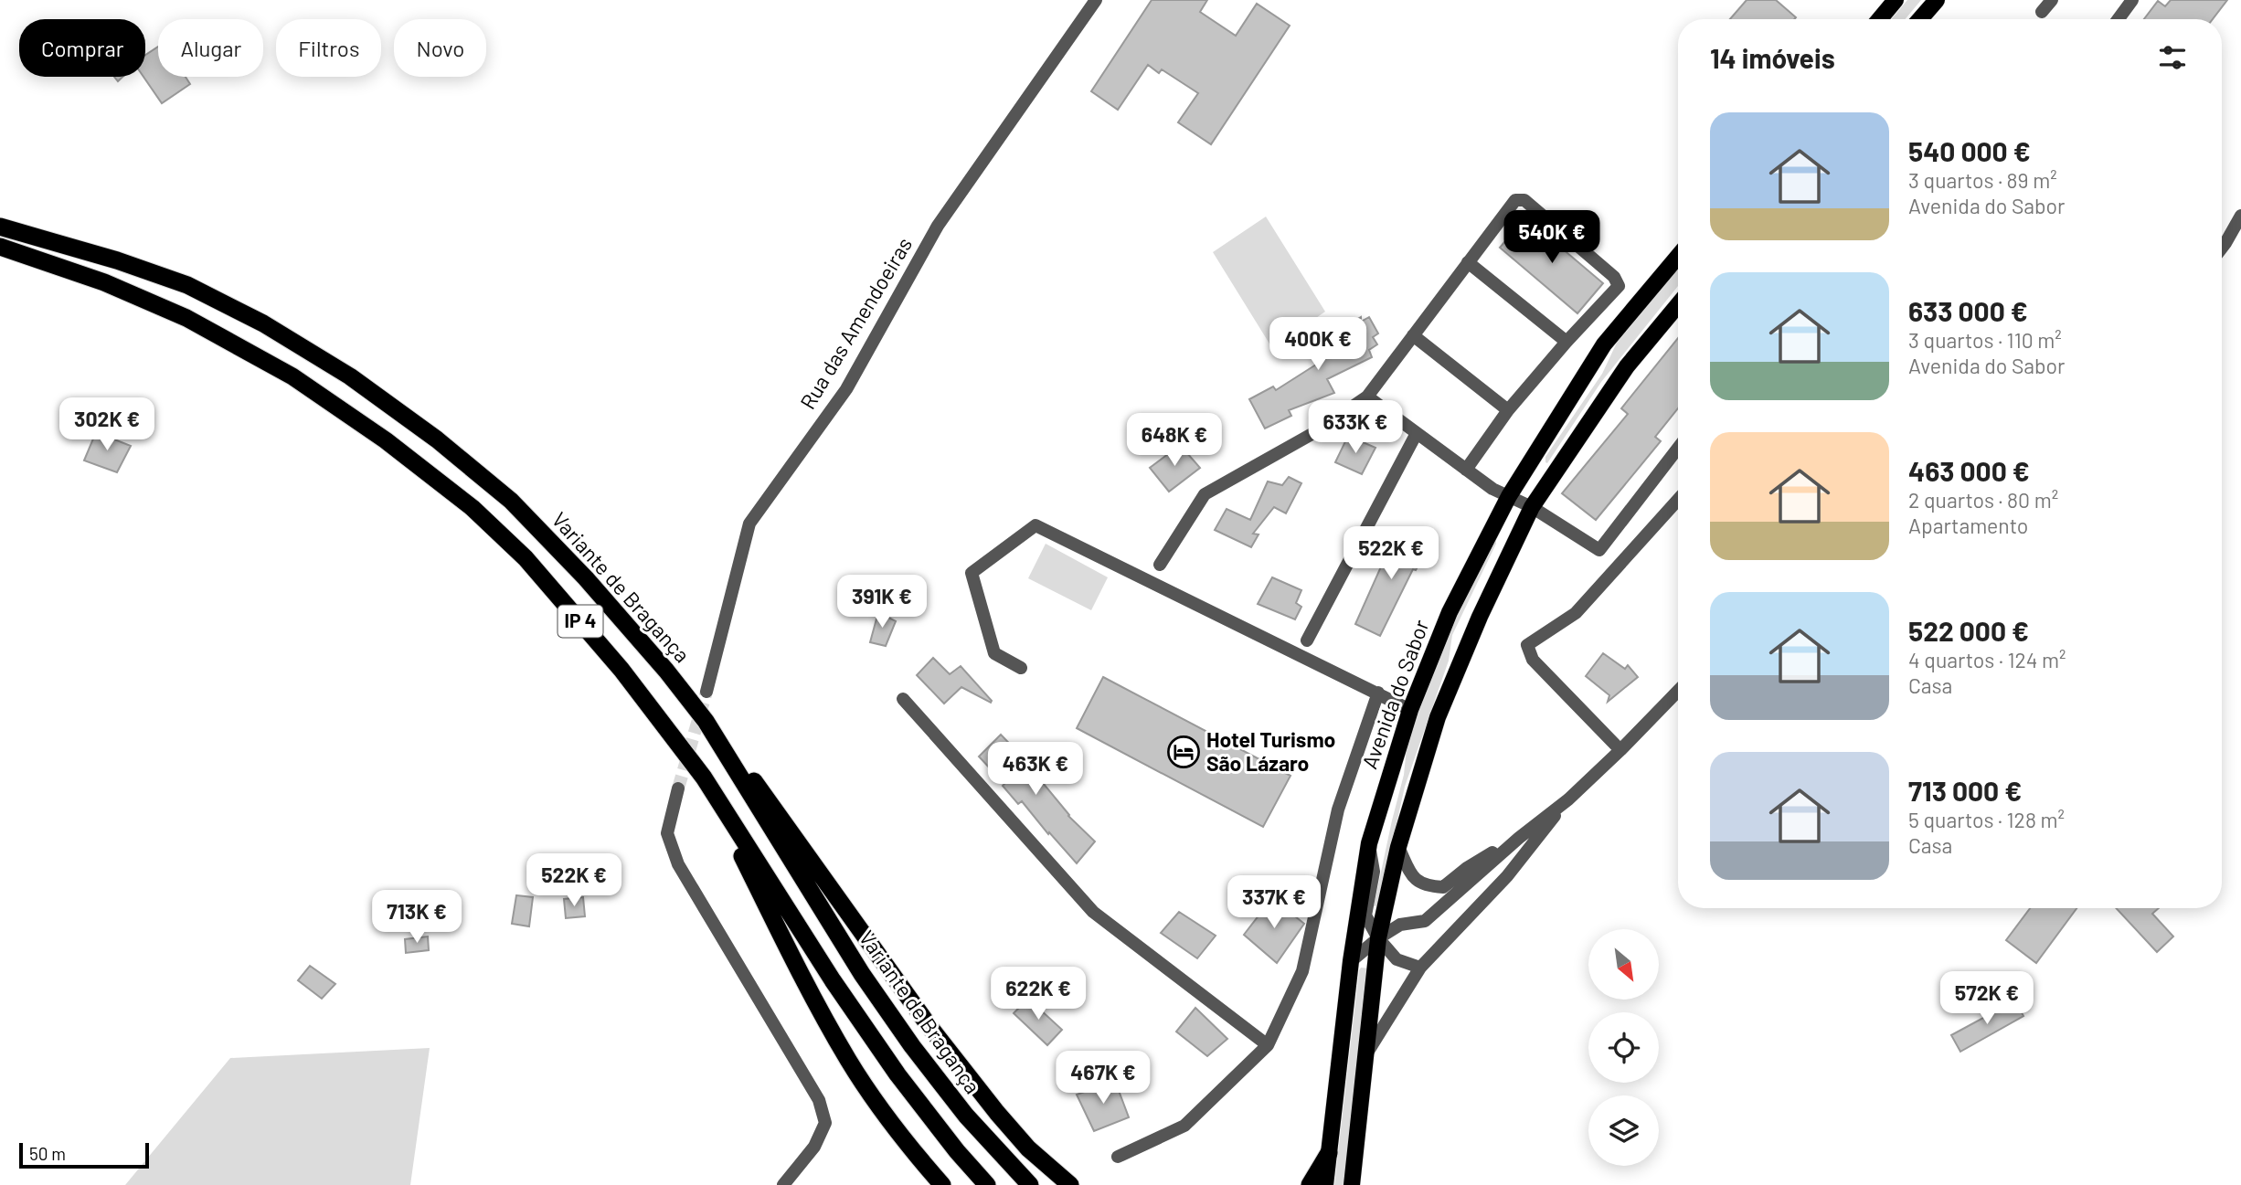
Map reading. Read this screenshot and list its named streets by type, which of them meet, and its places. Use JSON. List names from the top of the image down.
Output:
{
  "streets": {
    "highway": ["Variante de Bragança", "IP 4"],
    "main road": ["Avenida do Sabor"],
    "street": ["Rua das Amendoeiras"]
  },
  "places": {
    "hotel": ["Hotel Turismo São Lázaro"]
  },
  "scale_bar": "50 m",
  "north": "bottom right",
  "page": {
    "chip": [
      "Comprar",
      "Alugar",
      "Filtros",
      "Novo"
    ],
    "heading": "14 imóveis",
    "list": [
      {
        "name": "540 000 €",
        "note": "3 quartos · 89 m² · Avenida do Sabor"
      },
      {
        "name": "633 000 €",
        "note": "3 quartos · 110 m² · Avenida do Sabor"
      },
      {
        "name": "463 000 €",
        "note": "2 quartos · 80 m² · Apartamento"
      },
      {
        "name": "522 000 €",
        "note": "4 quartos · 124 m² · Casa"
      },
      {
        "name": "713 000 €",
        "note": "5 quartos · 128 m² · Casa"
      }
    ],
    "price": [
      "540K €",
      "400K €",
      "302K €",
      "633K €",
      "648K €",
      "522K €",
      "391K €",
      "463K €",
      "522K €",
      "337K €",
      "713K €",
      "622K €",
      "572K €",
      "467K €"
    ],
    "scale": "50 m"
  }
}
